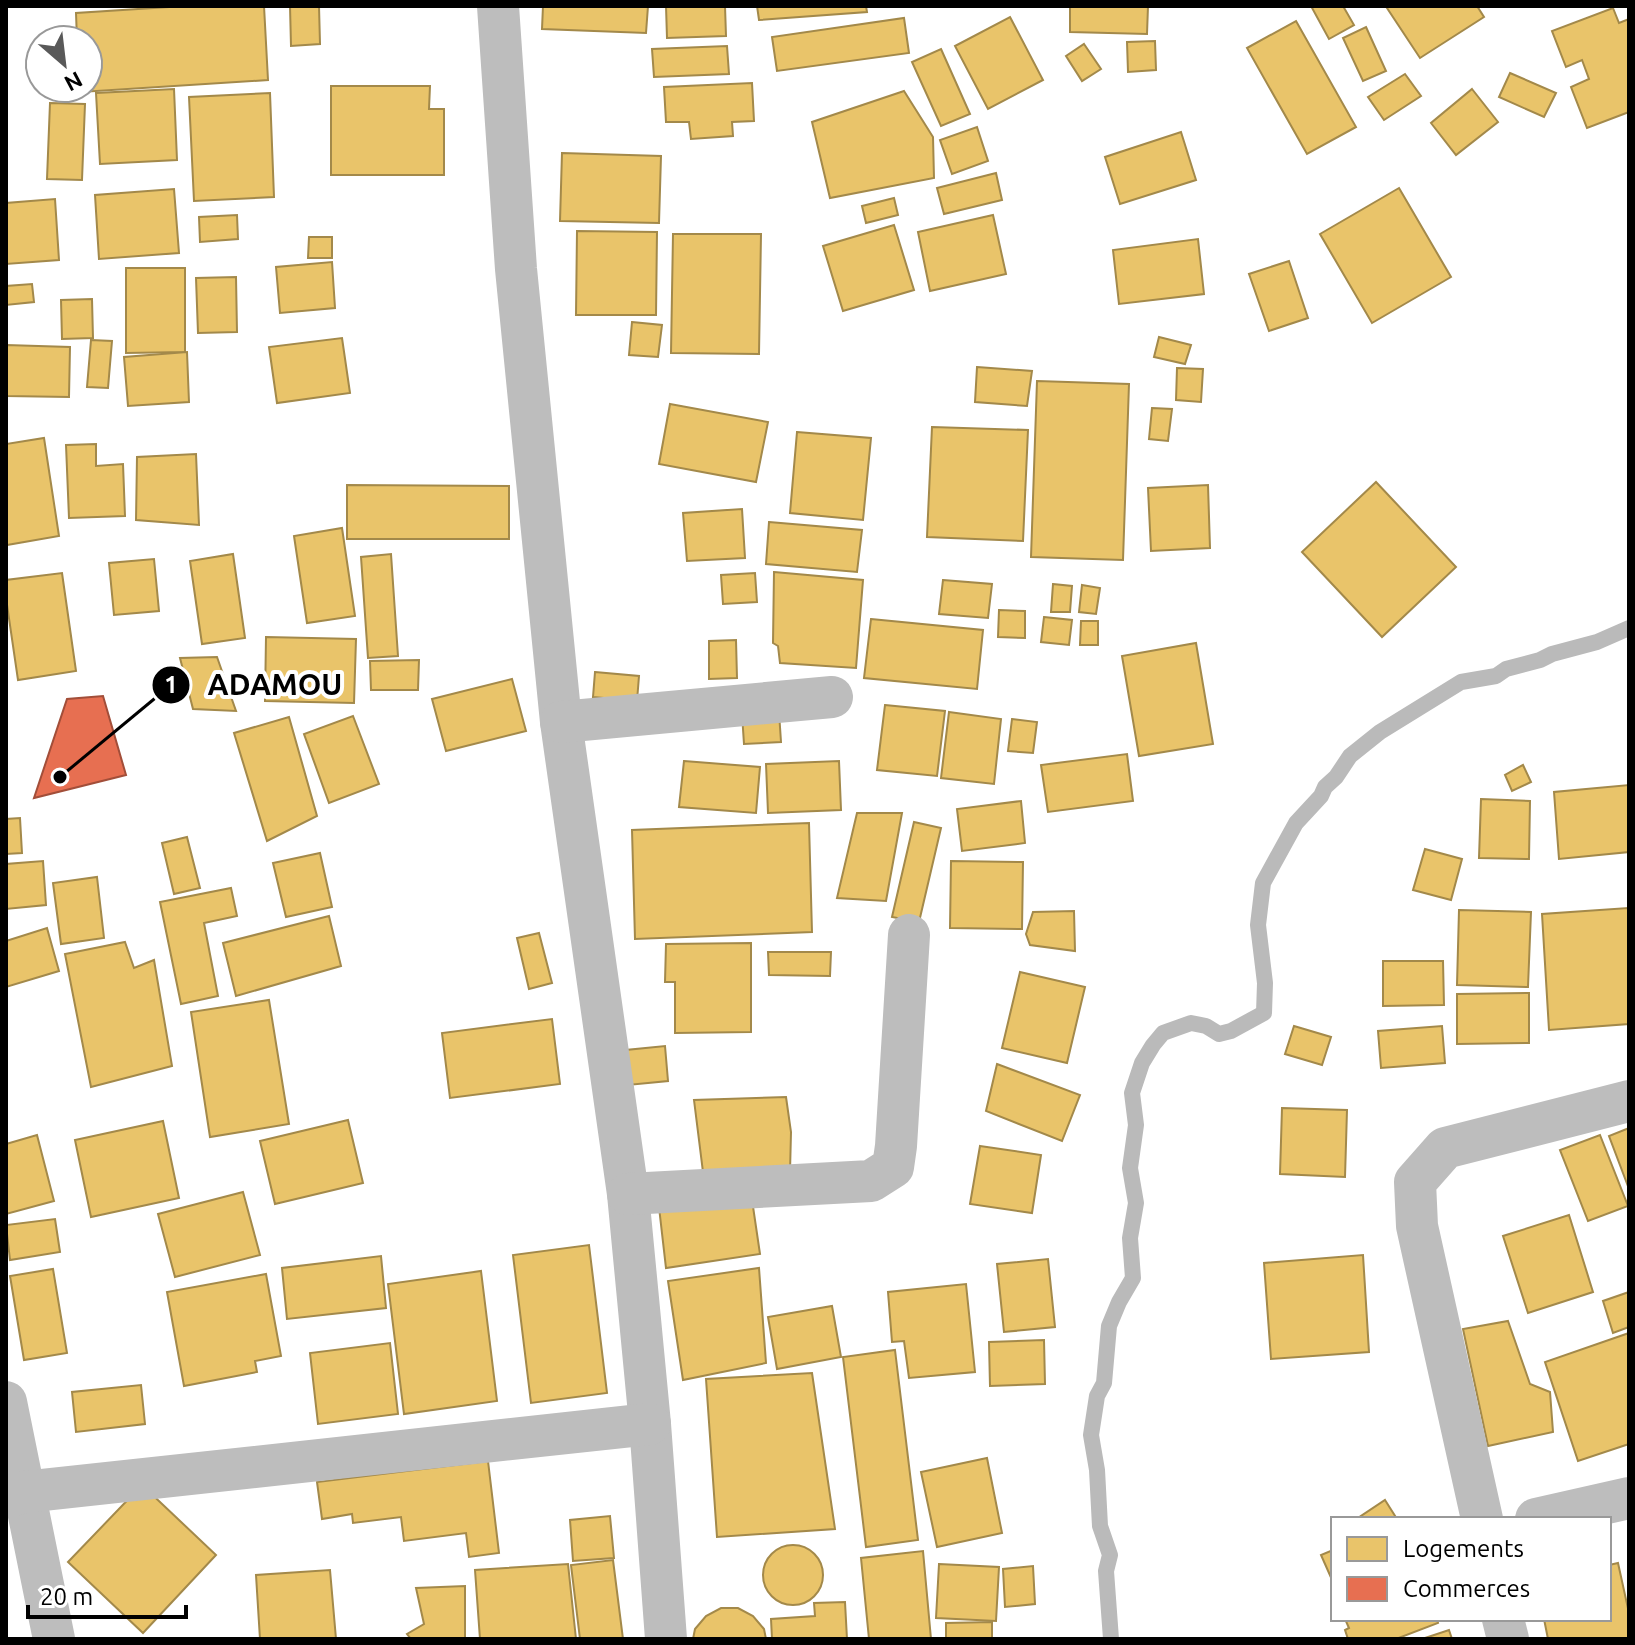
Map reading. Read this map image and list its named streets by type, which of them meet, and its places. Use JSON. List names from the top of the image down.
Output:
{
  "places": ["ADAMOU"],
  "legend": ["Logements", "Commerces"],
  "scale_bar": "20 m",
  "north": "bottom right"
}
